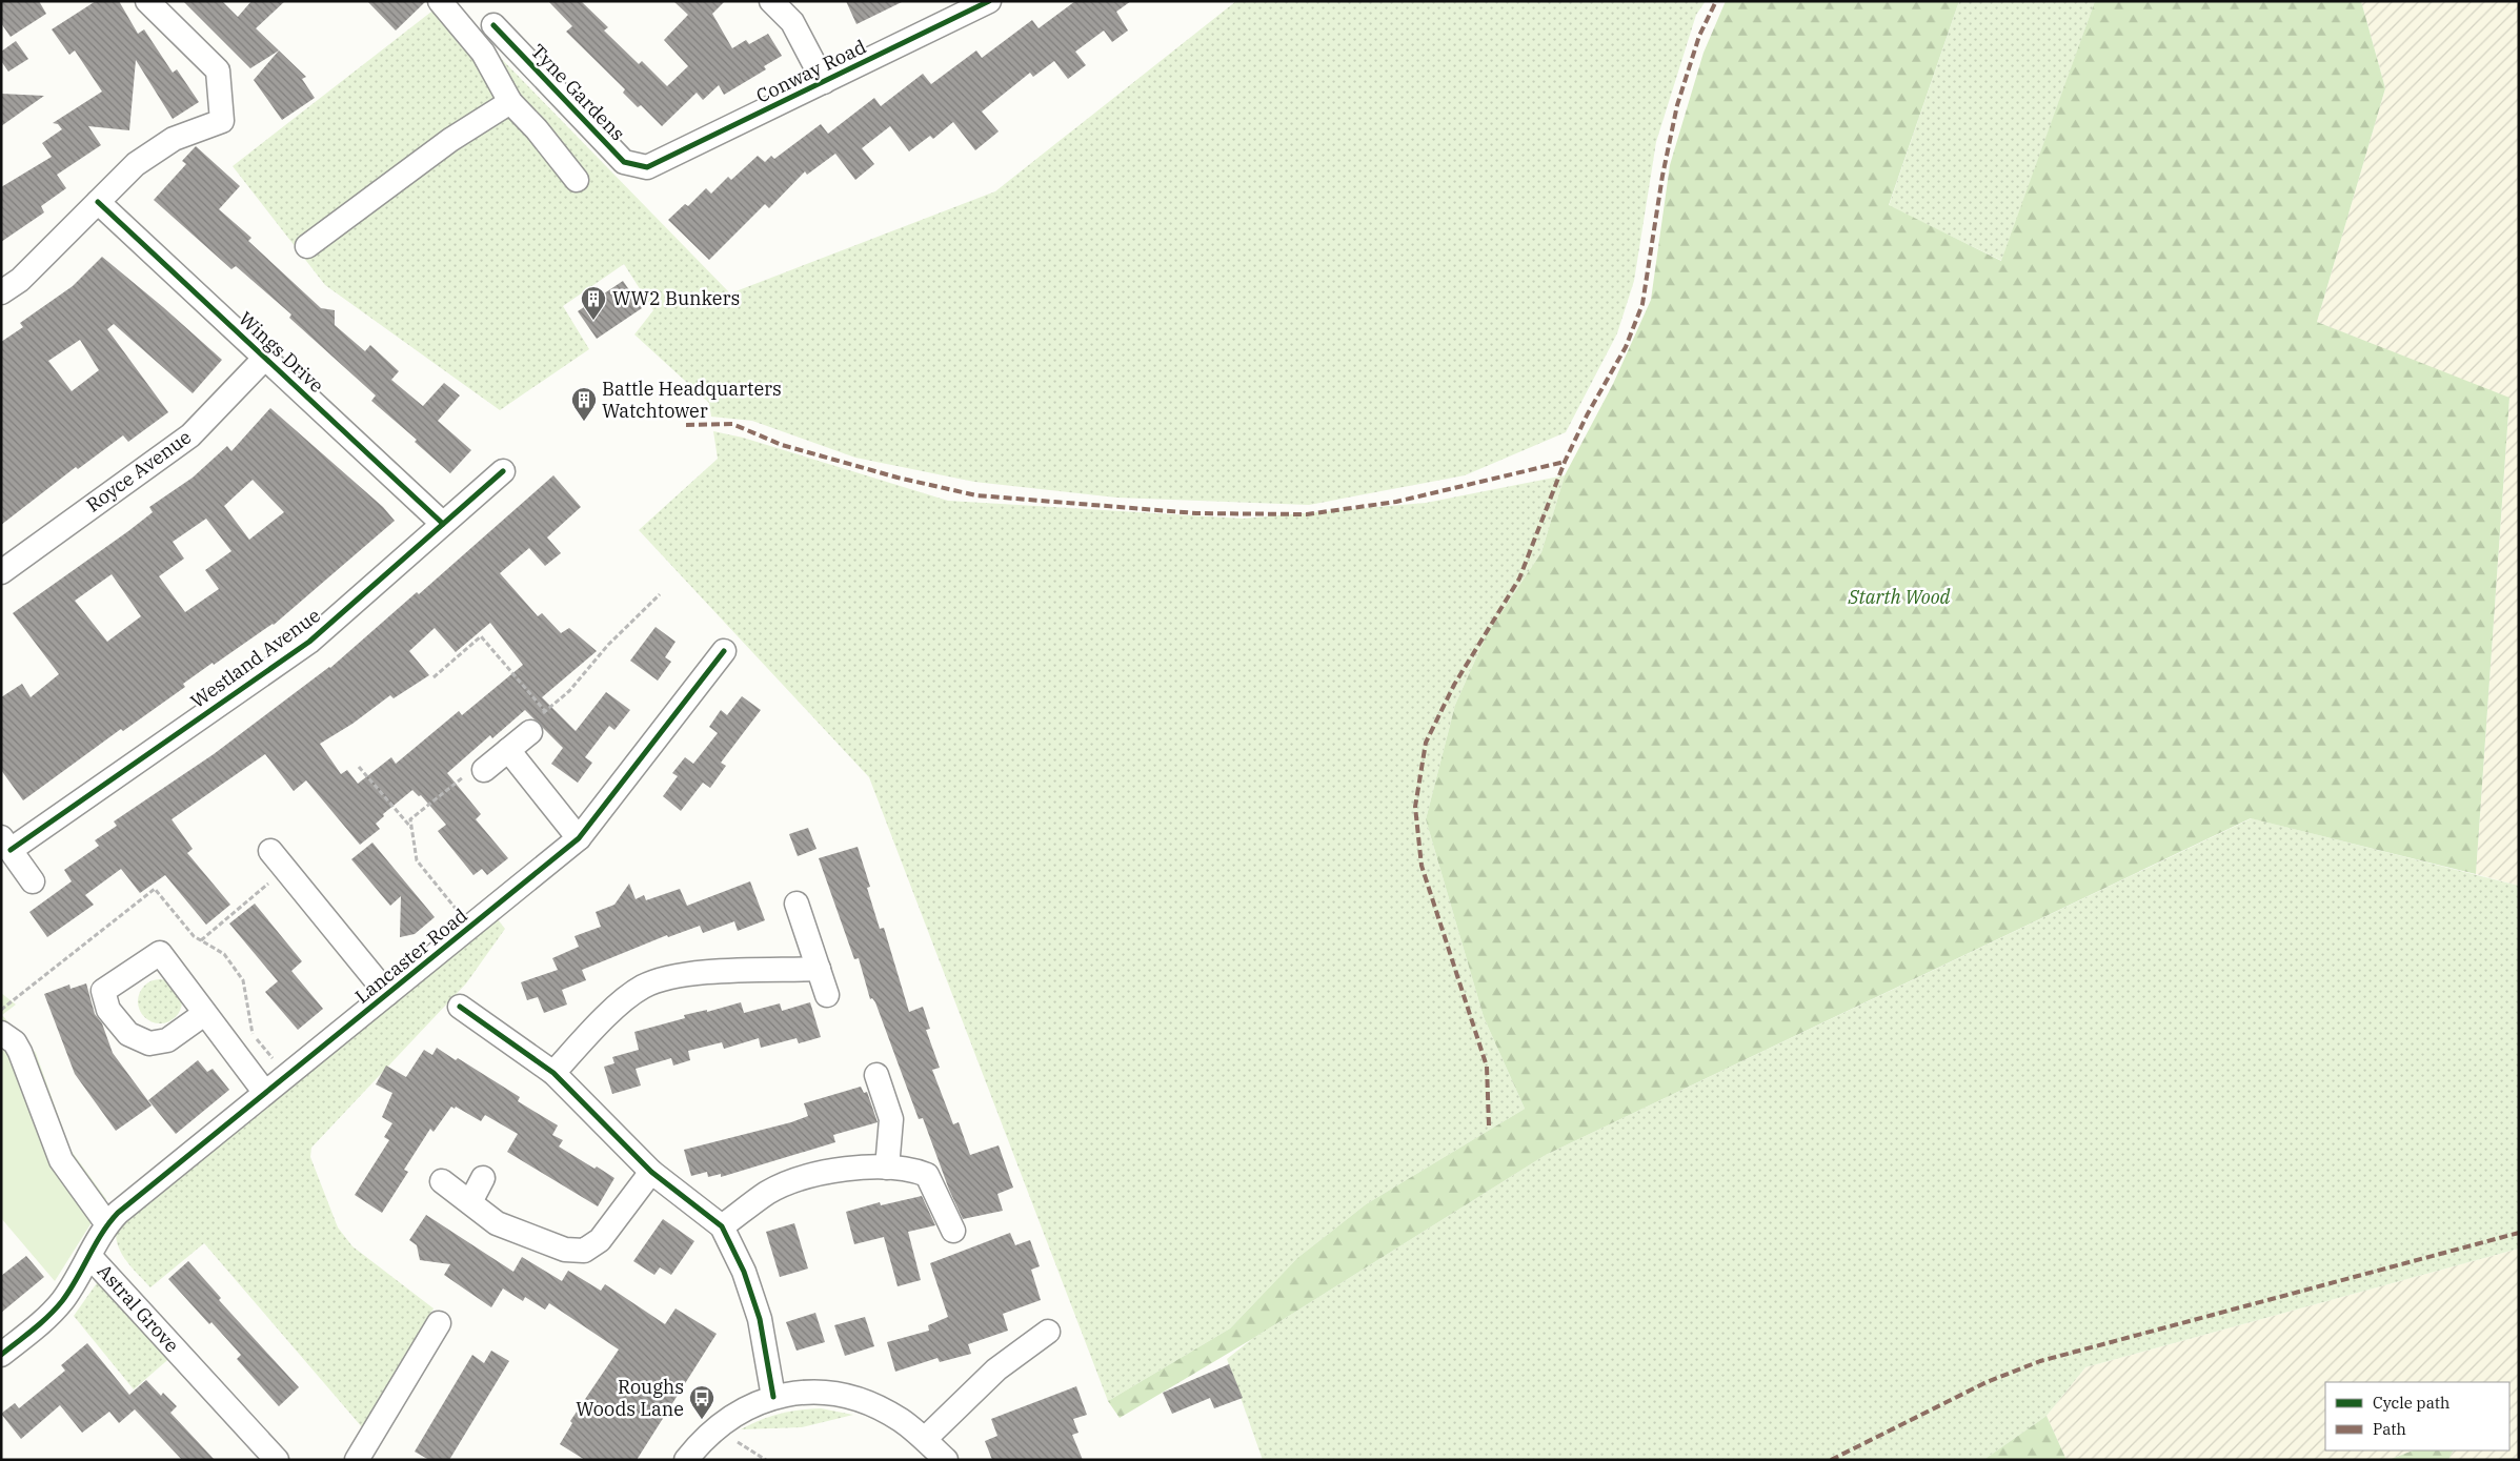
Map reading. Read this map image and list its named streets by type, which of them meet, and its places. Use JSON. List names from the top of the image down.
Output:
{
  "streets": {
    "street": [
      "Conway Road",
      "Tyne Gardens",
      "Wings Drive",
      "Royce Avenue",
      "Westland Avenue",
      "Lancaster Road",
      "Astral Grove"
    ]
  },
  "crossings": [
    ["Conway Road", "Tyne Gardens"],
    ["Wings Drive", "Royce Avenue"],
    ["Wings Drive", "Westland Avenue"],
    ["Lancaster Road", "Astral Grove"]
  ],
  "parks": ["Starth Wood"],
  "places": {
    "building": ["WW2 Bunkers", "Battle Headquarters Watchtower"],
    "bus stop": ["Roughs Woods Lane"]
  },
  "legend": ["Cycle path", "Path"]
}
